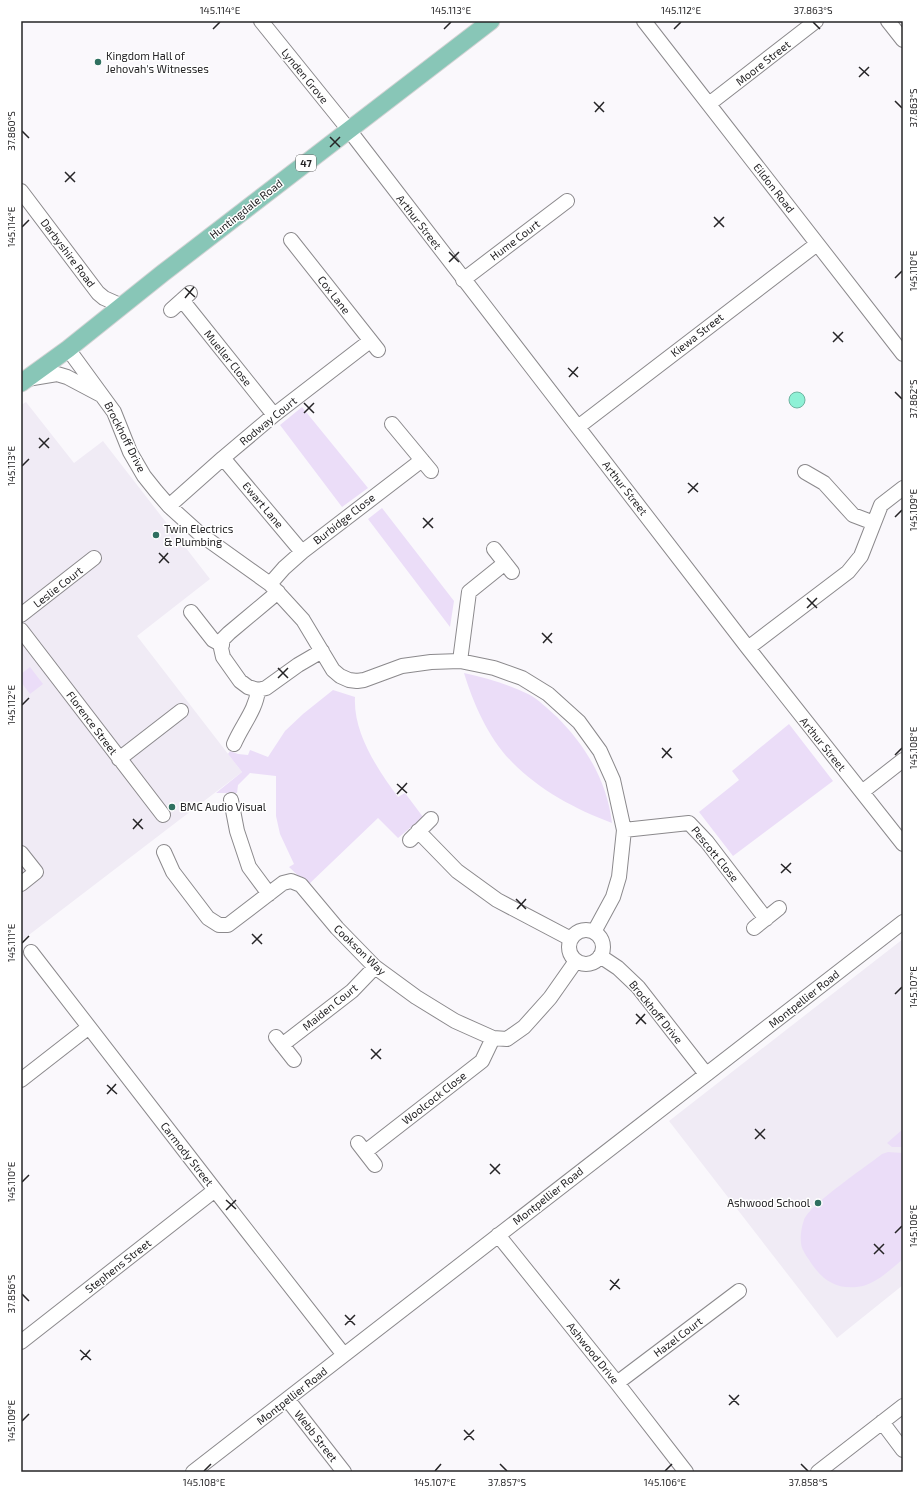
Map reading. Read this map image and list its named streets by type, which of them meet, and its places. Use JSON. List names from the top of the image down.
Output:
{
  "streets": {
    "main road": ["47", "Huntingdale Road"],
    "street": [
      "Moore Street",
      "Lynden Grove",
      "Eildon Road",
      "Arthur Street",
      "Hume Court",
      "Darbyshire Road",
      "Cox Lane",
      "Kiewa Street",
      "Mueller Close",
      "Rodway Court",
      "Brockhoff Drive",
      "Ewart Lane",
      "Burbidge Close",
      "Leslie Court",
      "Florence Street",
      "Pescott Close",
      "Cookson Way",
      "Montpellier Road",
      "Maiden Court",
      "Woolcock Close",
      "Carmody Street",
      "Stephens Street",
      "Hazel Court",
      "Ashwood Drive",
      "Webb Street"
    ]
  },
  "crossings": [
    ["Moore Street", "Eildon Road"],
    ["Lynden Grove", "Huntingdale Road"],
    ["Lynden Grove", "Arthur Street"],
    ["Eildon Road", "Kiewa Street"],
    ["Huntingdale Road", "Arthur Street"],
    ["Huntingdale Road", "Darbyshire Road"],
    ["Huntingdale Road", "Brockhoff Drive"],
    ["Arthur Street", "Hume Court"],
    ["Arthur Street", "Kiewa Street"],
    ["Cox Lane", "Rodway Court"],
    ["Mueller Close", "Rodway Court"],
    ["Rodway Court", "Brockhoff Drive"],
    ["Rodway Court", "Ewart Lane"],
    ["Brockhoff Drive", "Burbidge Close"],
    ["Brockhoff Drive", "Pescott Close"],
    ["Brockhoff Drive", "Montpellier Road"],
    ["Ewart Lane", "Burbidge Close"],
    ["Cookson Way", "Maiden Court"],
    ["Cookson Way", "Woolcock Close"],
    ["Montpellier Road", "Carmody Street"],
    ["Montpellier Road", "Ashwood Drive"],
    ["Montpellier Road", "Webb Street"],
    ["Carmody Street", "Stephens Street"],
    ["Hazel Court", "Ashwood Drive"]
  ],
  "places": [
    "Kingdom Hall of Jehovah's Witnesses",
    "Twin Electrics & Plumbing",
    "BMC Audio Visual",
    "Ashwood School"
  ],
  "coordinates": [
    "145.114°E",
    "145.113°E",
    "145.112°E",
    "37.863°S",
    "37.860°S",
    "145.110°E",
    "37.862°S",
    "145.109°E",
    "145.108°E",
    "145.111°E",
    "145.107°E",
    "145.106°E",
    "37.856°S",
    "37.857°S",
    "37.858°S"
  ]
}
